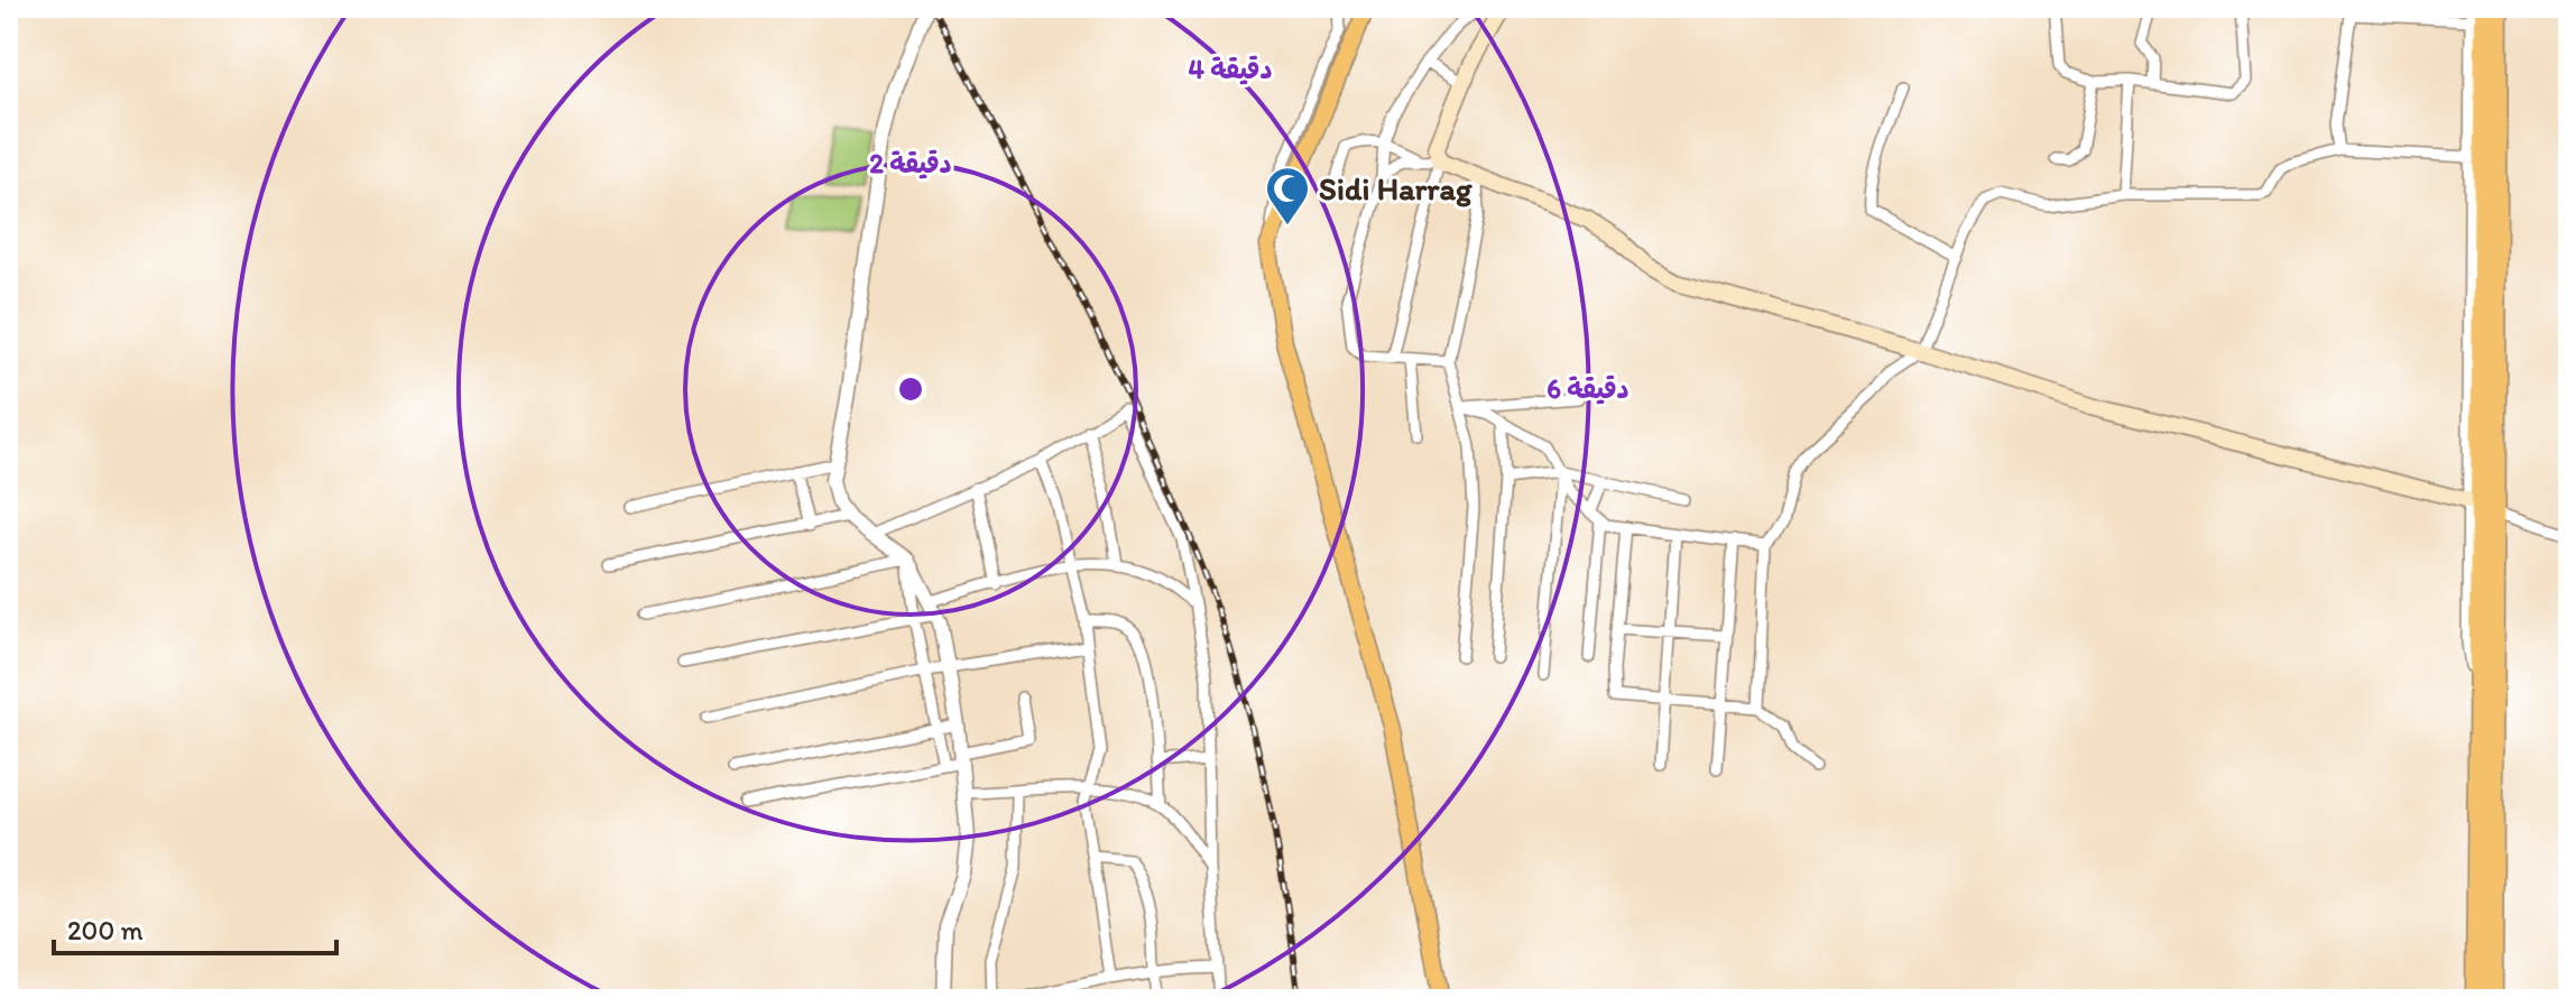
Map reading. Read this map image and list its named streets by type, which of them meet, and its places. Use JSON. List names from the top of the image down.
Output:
{
  "places": {
    "mosque": ["Sidi Harrag"]
  },
  "scale_bar": "200 m",
  "rings": ["4 دقيقة", "2 دقيقة", "6 دقيقة"]
}
